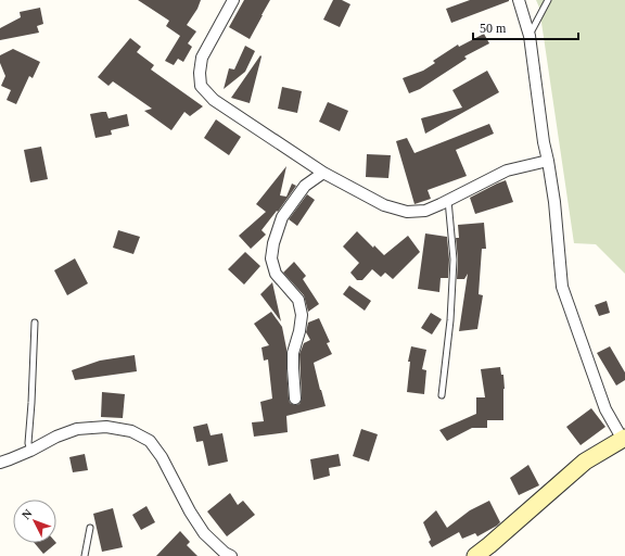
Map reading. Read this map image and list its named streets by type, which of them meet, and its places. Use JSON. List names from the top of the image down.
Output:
{
  "scale_bar": "50 m",
  "north": "top left"
}
